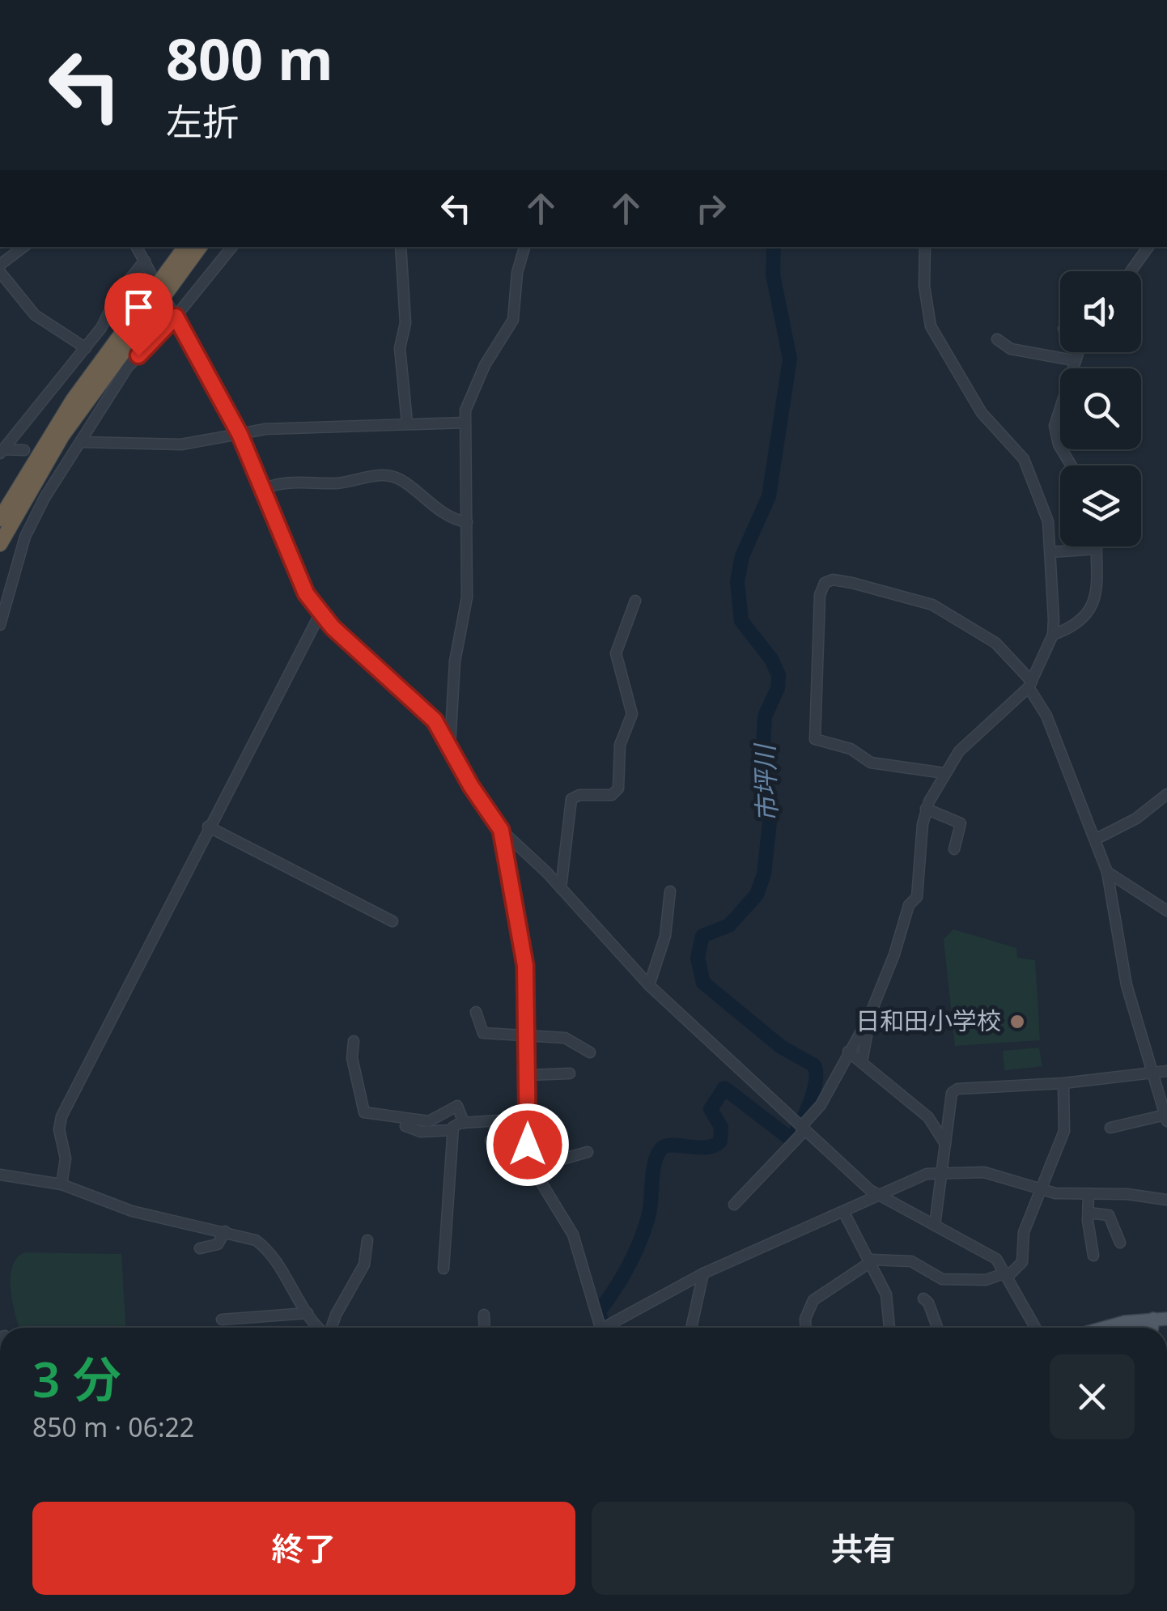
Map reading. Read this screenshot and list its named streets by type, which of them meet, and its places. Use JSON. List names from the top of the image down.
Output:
{
  "water": ["市坪川"],
  "places": ["日和田小学校"],
  "page": {
    "turn": ["800 m", "左折"],
    "heading": ["3 分", "850 m · 06:22"],
    "buttons": ["終了", "共有"]
  }
}
